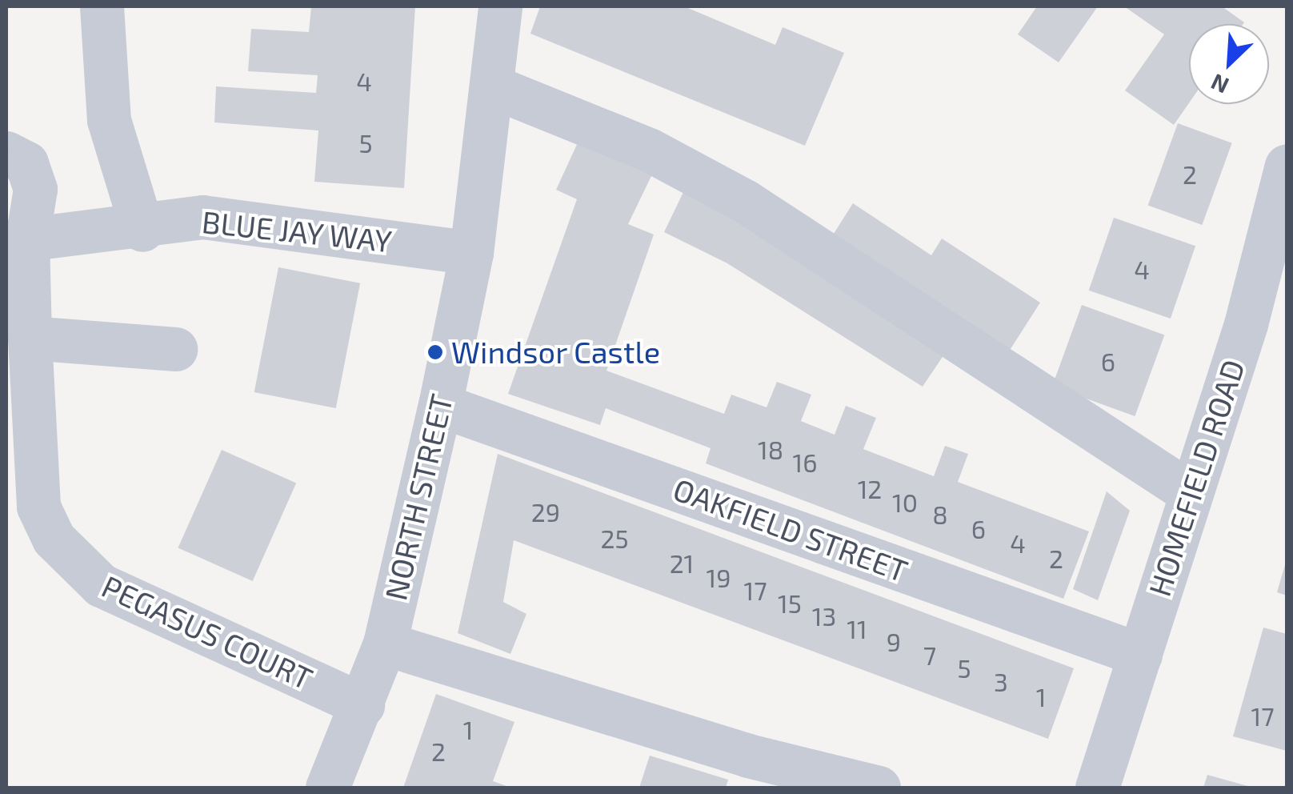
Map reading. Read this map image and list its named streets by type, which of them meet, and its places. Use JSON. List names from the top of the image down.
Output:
{
  "streets": {
    "street": [
      "BLUE JAY WAY",
      "HOMEFIELD ROAD",
      "NORTH STREET",
      "OAKFIELD STREET",
      "PEGASUS COURT"
    ]
  },
  "crossings": [
    ["BLUE JAY WAY", "NORTH STREET"],
    ["BLUE JAY WAY", "PEGASUS COURT"],
    ["HOMEFIELD ROAD", "OAKFIELD STREET"],
    ["NORTH STREET", "OAKFIELD STREET"],
    ["NORTH STREET", "PEGASUS COURT"]
  ],
  "places": ["Windsor Castle"],
  "house_numbers": [
    "4",
    "5",
    "2",
    "4",
    "6",
    "18",
    "16",
    "12",
    "10",
    "29",
    "8",
    "6",
    "25",
    "4",
    "2",
    "21",
    "19",
    "17",
    "15",
    "13",
    "11",
    "9",
    "7",
    "5",
    "3",
    "1",
    "17",
    "1",
    "2"
  ],
  "north": "bottom left"
}
